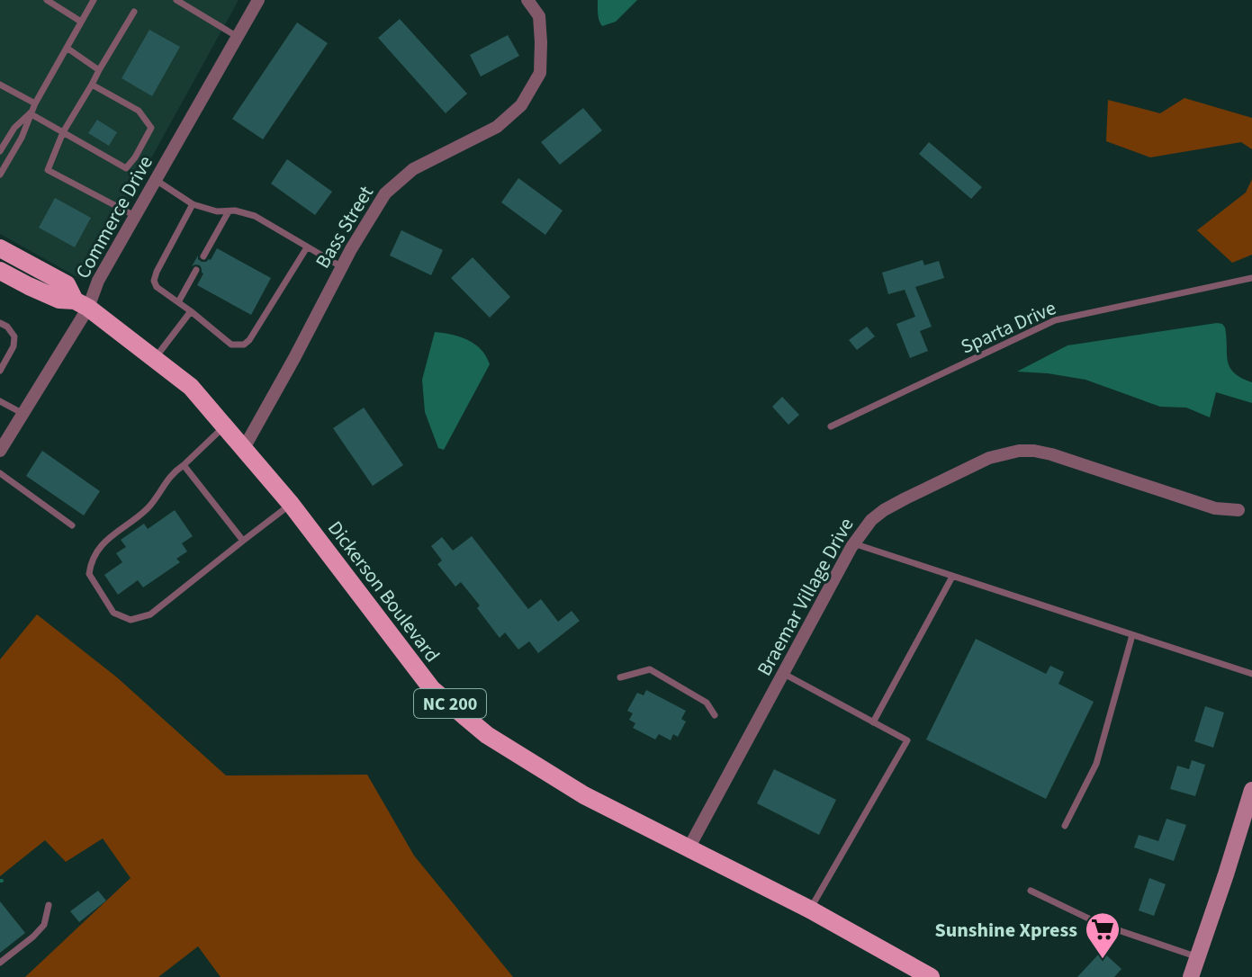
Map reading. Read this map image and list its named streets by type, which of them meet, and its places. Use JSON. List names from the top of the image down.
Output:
{
  "streets": {
    "main road": ["Dickerson Boulevard", "NC 200"],
    "street": ["Commerce Drive", "Bass Street", "Braemar Village Drive"],
    "lane": ["Sparta Drive"]
  },
  "crossings": [
    ["Commerce Drive", "Dickerson Boulevard"],
    ["Bass Street", "Dickerson Boulevard"],
    ["Dickerson Boulevard", "Braemar Village Drive"]
  ],
  "places": {
    "supermarket": ["Sunshine Xpress"]
  }
}
